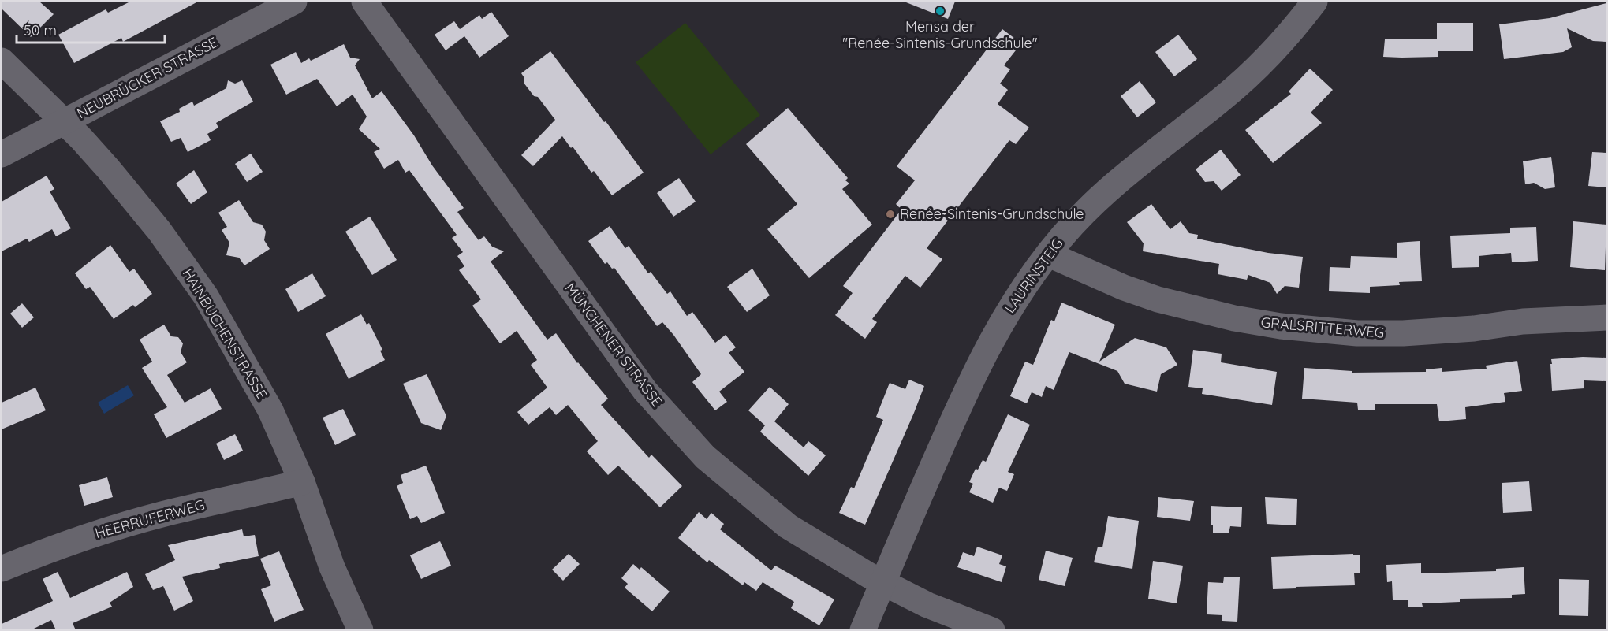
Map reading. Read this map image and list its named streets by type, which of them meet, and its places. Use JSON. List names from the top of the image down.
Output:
{
  "streets": {
    "street": [
      "NEUBRÜCKER STRASSE",
      "LAURINSTEIG",
      "GRALSRITTERWEG",
      "HAINBUCHENSTRASSE",
      "MÜNCHENER STRASSE",
      "HEERRUFERWEG"
    ]
  },
  "crossings": [
    ["NEUBRÜCKER STRASSE", "HAINBUCHENSTRASSE"],
    ["LAURINSTEIG", "GRALSRITTERWEG"],
    ["LAURINSTEIG", "MÜNCHENER STRASSE"],
    ["HAINBUCHENSTRASSE", "HEERRUFERWEG"]
  ],
  "places": ["Mensa der \"Renée-Sintenis-Grundschule\"", "Renée-Sintenis-Grundschule"],
  "scale_bar": "50 m"
}
